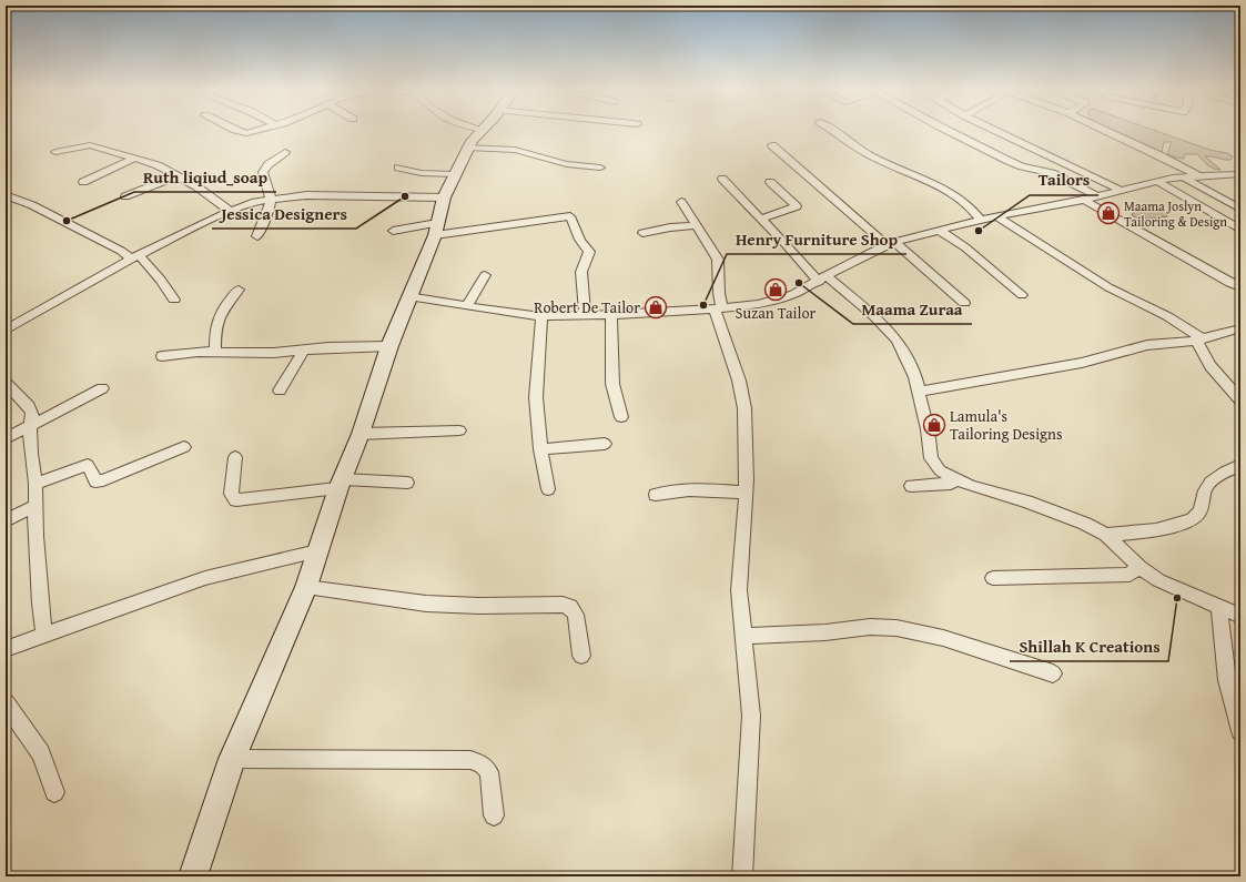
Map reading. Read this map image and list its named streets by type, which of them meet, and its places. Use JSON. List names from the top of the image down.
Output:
{
  "places": {
    "other": [
      "Jessica Designers",
      "Ruth liqiud_soap",
      "Tailors",
      "Maama Zuraa",
      "Henry Furniture Shop",
      "Shillah K Creations"
    ],
    "shop": [
      "Maama Joslyn Tailoring & Design",
      "Suzan Tailor",
      "Robert De Tailor",
      "Lamula's Tailoring Designs"
    ]
  }
}
